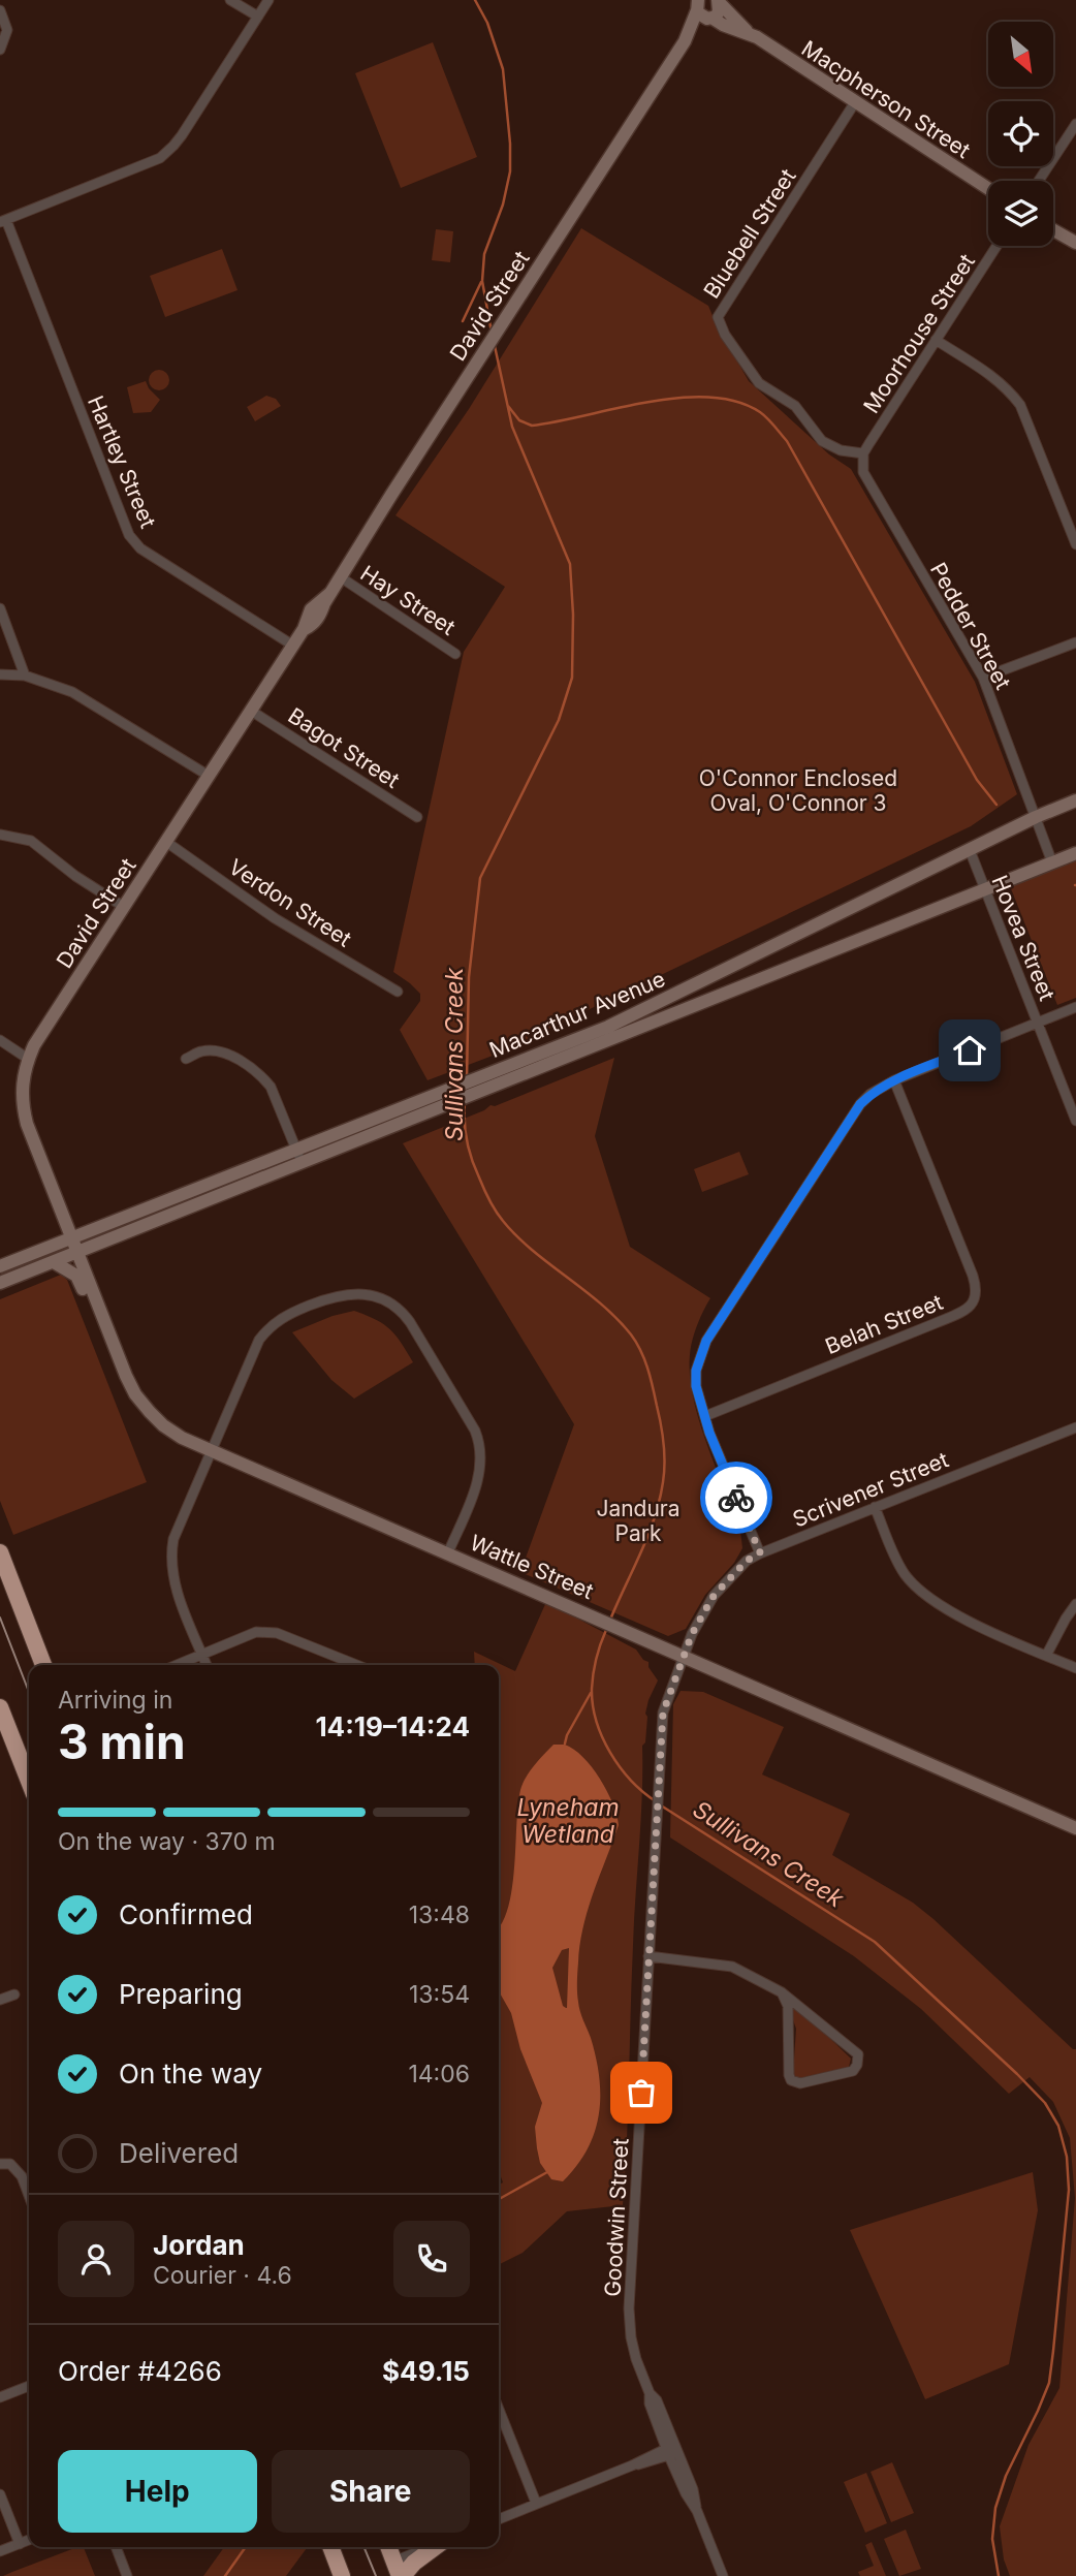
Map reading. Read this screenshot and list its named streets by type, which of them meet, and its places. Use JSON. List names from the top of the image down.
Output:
{
  "streets": {
    "street": [
      "Macpherson Street",
      "Bluebell Street",
      "David Street",
      "Moorhouse Street",
      "Hartley Street",
      "Hay Street",
      "Pedder Street",
      "Bagot Street",
      "Verdon Street",
      "Hovea Street",
      "Macarthur Avenue",
      "Belah Street",
      "Scrivener Street",
      "Wattle Street",
      "Goodwin Street"
    ]
  },
  "crossings": [
    ["Macpherson Street", "Bluebell Street"],
    ["Macpherson Street", "David Street"],
    ["Bluebell Street", "Moorhouse Street"],
    ["Bluebell Street", "Pedder Street"],
    ["David Street", "Hartley Street"],
    ["David Street", "Hay Street"],
    ["David Street", "Bagot Street"],
    ["David Street", "Verdon Street"],
    ["David Street", "Macarthur Avenue"],
    ["David Street", "Wattle Street"],
    ["Moorhouse Street", "Pedder Street"],
    ["Pedder Street", "Macarthur Avenue"],
    ["Hovea Street", "Macarthur Avenue"],
    ["Macarthur Avenue", "Wattle Street"],
    ["Scrivener Street", "Wattle Street"],
    ["Scrivener Street", "Goodwin Street"],
    ["Wattle Street", "Goodwin Street"]
  ],
  "water": ["Sullivans Creek", "Lyneham Wetland"],
  "parks": ["O'Connor Enclosed Oval, O'Connor 3", "Jandura Park"],
  "north": "bottom right",
  "page": {
    "heading": ["3 min", "Arriving in", "14:19–14:24"],
    "panel": [
      "Jordan",
      "Courier · 4.6",
      "Order #4266",
      "$49.15"
    ],
    "bar": "On the way · 370 m",
    "list": [
      ["Confirmed", "13:48"],
      ["Preparing", "13:54"],
      ["On the way", "14:06"],
      "Delivered"
    ],
    "buttons": ["Help", "Share"]
  }
}
